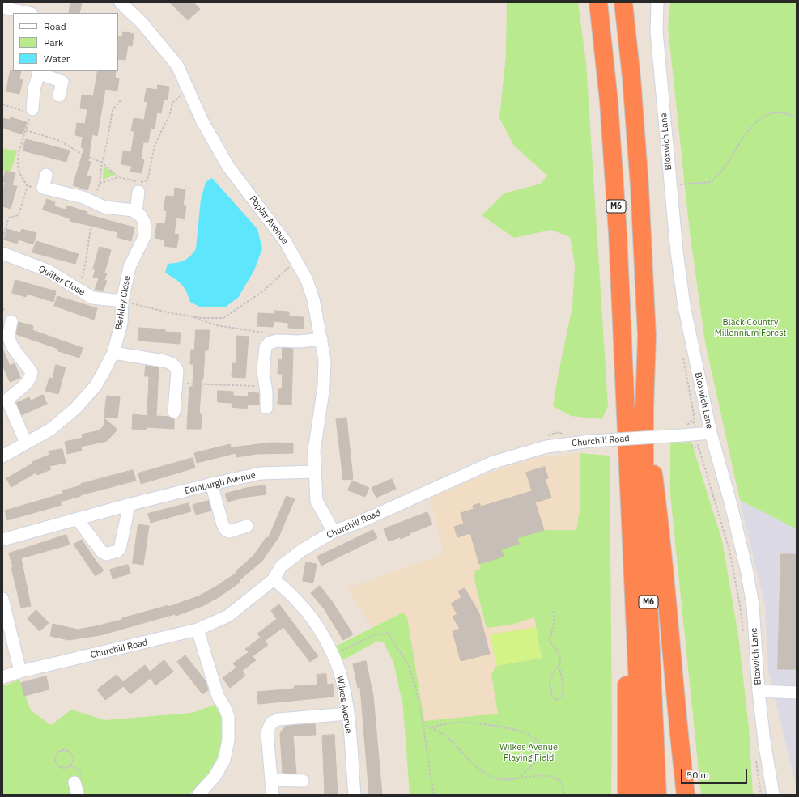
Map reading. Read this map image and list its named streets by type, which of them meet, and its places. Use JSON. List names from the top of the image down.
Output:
{
  "streets": {
    "highway": ["M6"],
    "street": [
      "Bloxwich Lane",
      "Poplar Avenue",
      "Quilter Close",
      "Berkley Close",
      "Churchill Road",
      "Edinburgh Avenue",
      "Wilkes Avenue"
    ]
  },
  "crossings": [
    ["Bloxwich Lane", "Churchill Road"],
    ["Poplar Avenue", "Churchill Road"],
    ["Poplar Avenue", "Edinburgh Avenue"],
    ["Quilter Close", "Berkley Close"],
    ["Churchill Road", "Wilkes Avenue"]
  ],
  "parks": ["Black Country Millennium Forest", "Wilkes Avenue Playing Field"],
  "legend": ["Road", "Park", "Water"],
  "scale_bar": "50 m"
}
